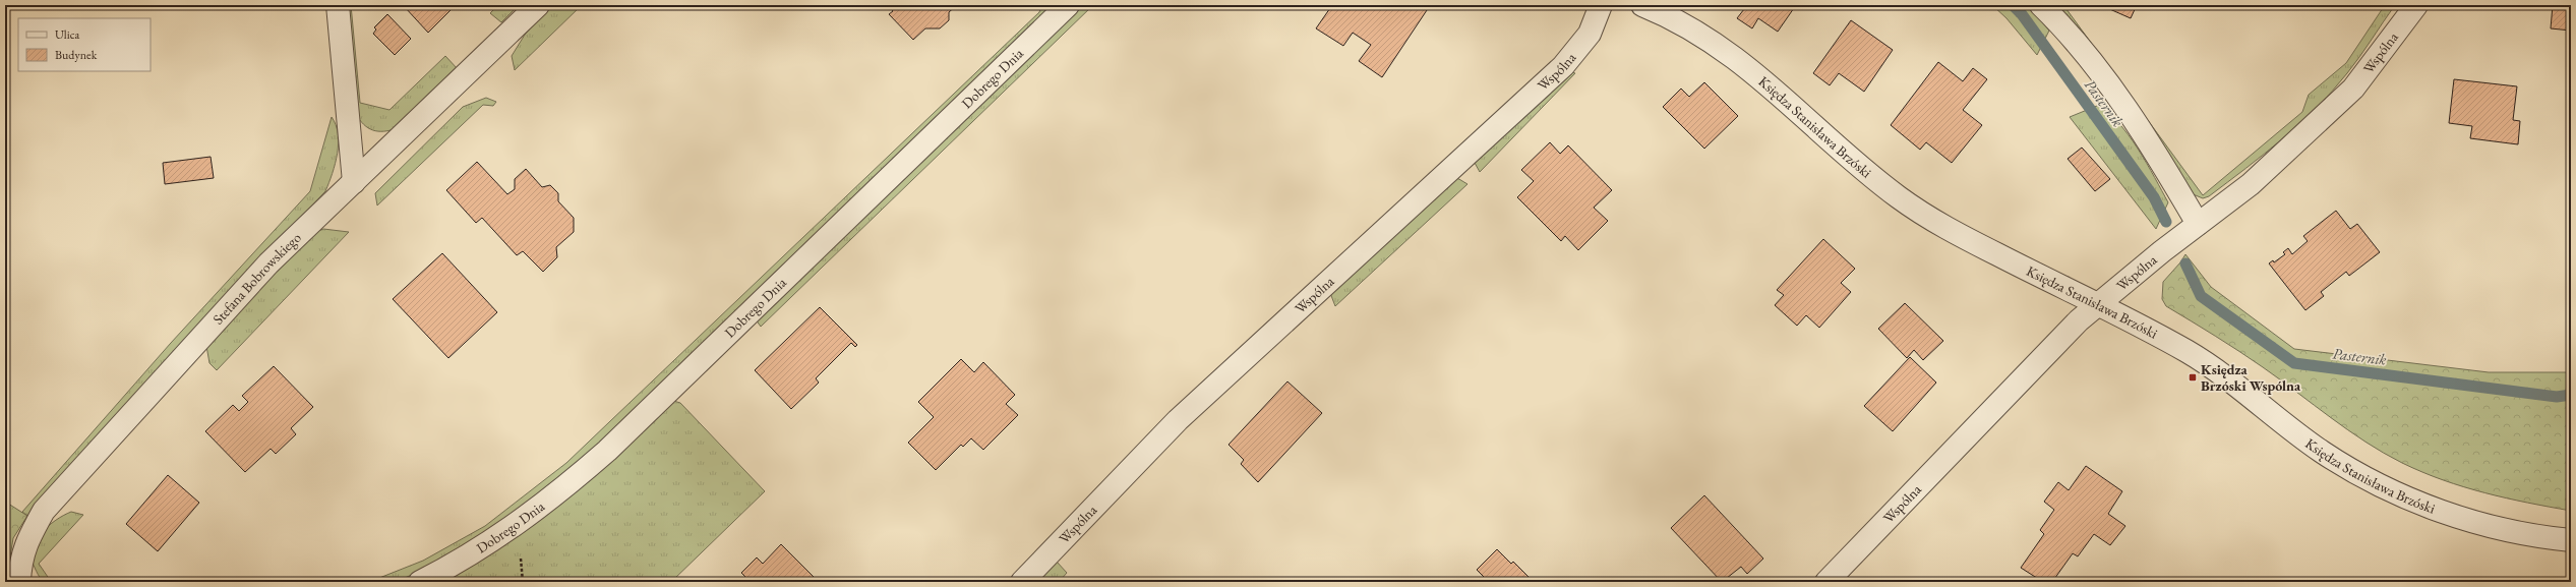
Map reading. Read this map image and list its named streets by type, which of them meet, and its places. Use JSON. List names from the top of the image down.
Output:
{
  "streets": {
    "street": [
      "Wspólna",
      "Dobrego Dnia",
      "Księdza Stanisława Brzóski",
      "Stefana Bobrowskiego"
    ]
  },
  "crossings": [
    ["Wspólna", "Księdza Stanisława Brzóski"]
  ],
  "water": ["Pasternik"],
  "places": {
    "transit": ["Księdza Brzóski Wspólna"]
  },
  "legend": ["Ulica", "Budynek"]
}
